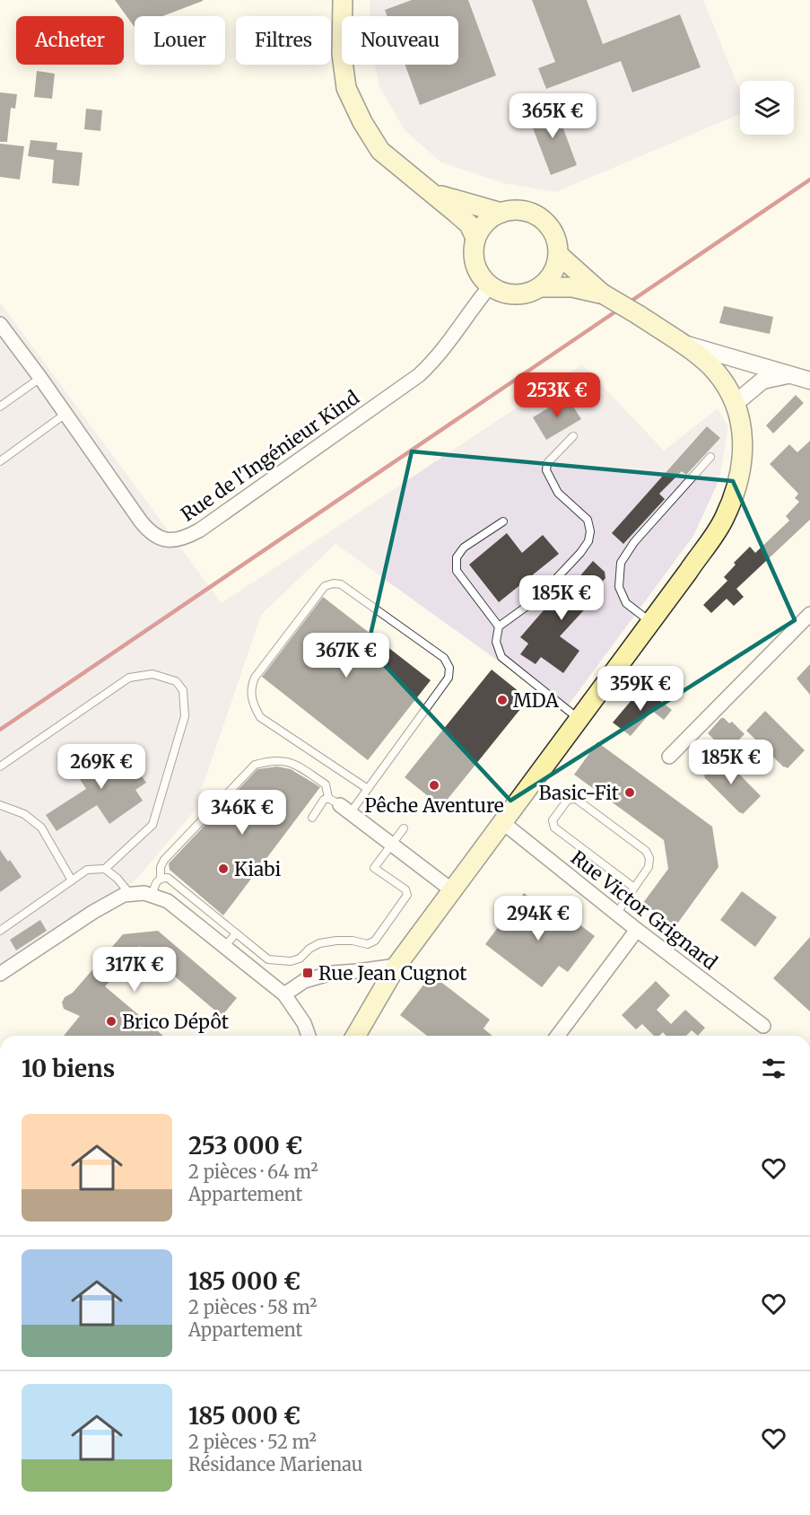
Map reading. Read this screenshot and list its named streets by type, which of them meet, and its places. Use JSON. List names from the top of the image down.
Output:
{
  "streets": {
    "street": ["Rue de l'Ingénieur Kind", "Rue Victor Grignard"]
  },
  "places": {
    "other": [
      "MDA",
      "Pêche Aventure",
      "Basic-Fit",
      "Kiabi",
      "Brico Dépôt"
    ],
    "transit": ["Rue Jean Cugnot"]
  },
  "page": {
    "chip": [
      "Acheter",
      "Louer",
      "Filtres",
      "Nouveau"
    ],
    "price": [
      "365K €",
      "253K €",
      "185K €",
      "367K €",
      "359K €",
      "185K €",
      "269K €",
      "346K €",
      "294K €",
      "317K €"
    ],
    "heading": "10 biens",
    "list": [
      {
        "name": "253 000 €",
        "note": "2 pièces · 64 m² · Appartement"
      },
      {
        "name": "185 000 €",
        "note": "2 pièces · 58 m² · Appartement"
      },
      {
        "name": "185 000 €",
        "note": "2 pièces · 52 m² · Résidance Marienau"
      }
    ]
  }
}
